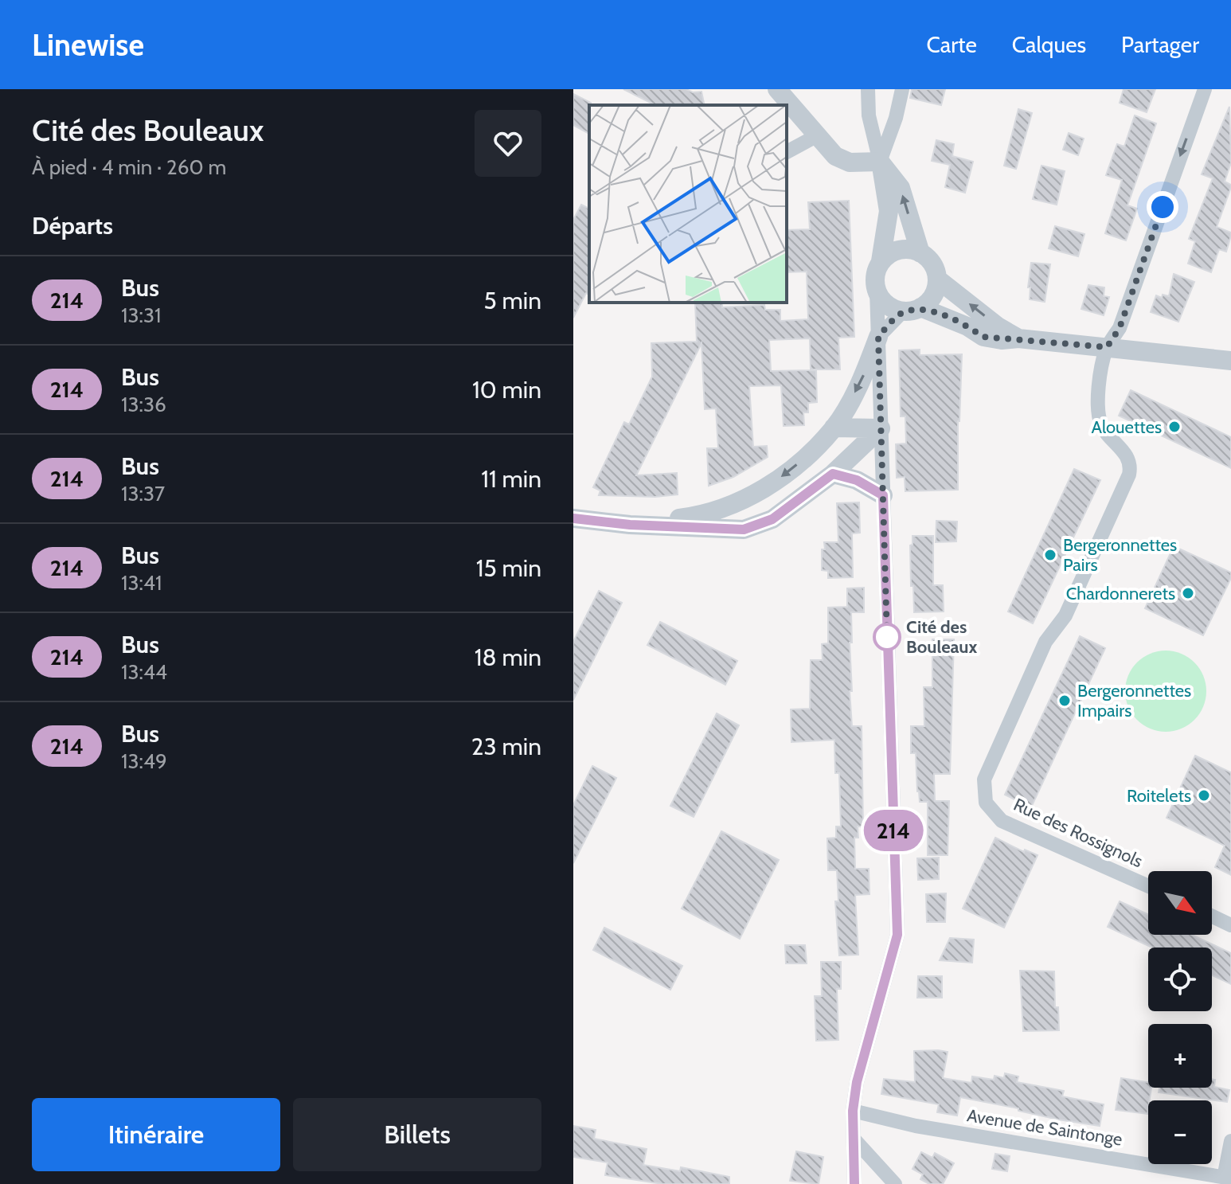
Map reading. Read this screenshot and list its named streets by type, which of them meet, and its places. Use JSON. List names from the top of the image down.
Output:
{
  "streets": {
    "street": ["Rue des Rossignols", "Avenue de Saintonge"]
  },
  "places": [
    "Alouettes",
    "Bergeronnettes Pairs",
    "Chardonnerets",
    "Cité des Bouleaux",
    "Bergeronnettes Impairs",
    "Roitelets"
  ],
  "lines": ["bus line 214"],
  "north": "bottom right",
  "page": {
    "header": "Linewise",
    "nav": ["Carte", "Calques", "Partager"],
    "heading": [
      ["Cité des Bouleaux", "À pied · 4 min · 260 m"],
      "Départs"
    ],
    "on_map": "214",
    "list": [
      {
        "mark": "214",
        "name": "Bus",
        "note": "13:31",
        "value": "5 min"
      },
      {
        "mark": "214",
        "name": "Bus",
        "note": "13:36",
        "value": "10 min"
      },
      {
        "mark": "214",
        "name": "Bus",
        "note": "13:37",
        "value": "11 min"
      },
      {
        "mark": "214",
        "name": "Bus",
        "note": "13:41",
        "value": "15 min"
      },
      {
        "mark": "214",
        "name": "Bus",
        "note": "13:44",
        "value": "18 min"
      },
      {
        "mark": "214",
        "name": "Bus",
        "note": "13:49",
        "value": "23 min"
      }
    ],
    "map_buttons": ["+", "−"],
    "buttons": ["Itinéraire", "Billets"]
  }
}
